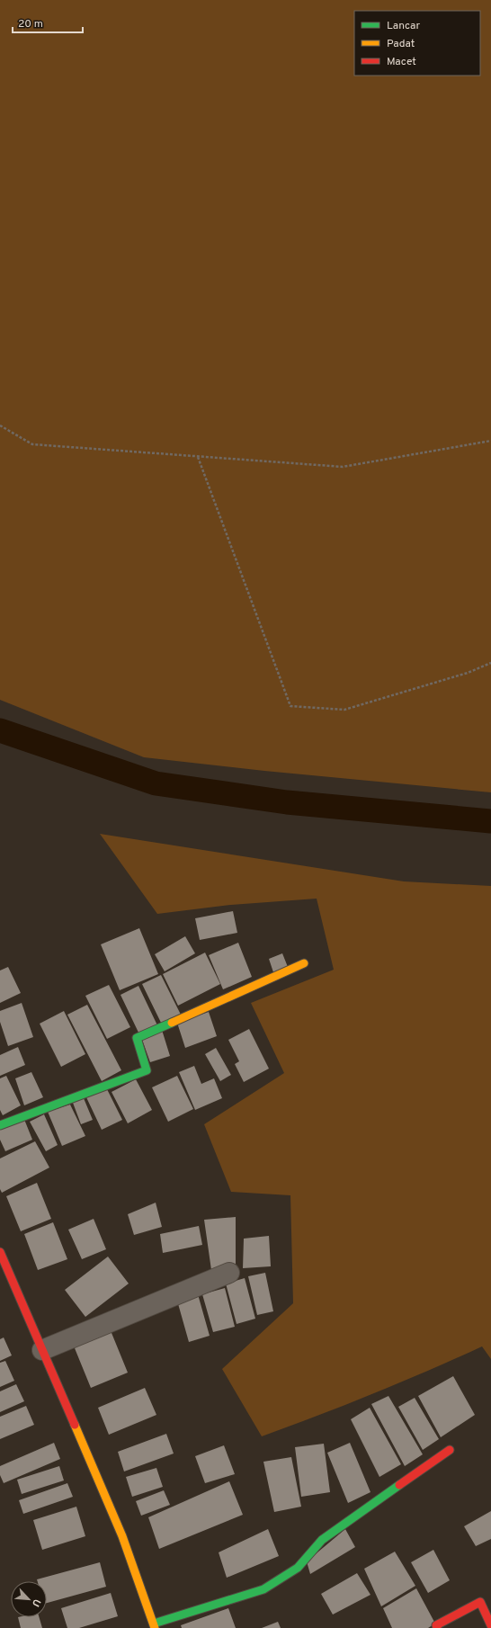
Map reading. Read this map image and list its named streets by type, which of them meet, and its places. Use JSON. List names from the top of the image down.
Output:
{
  "legend": ["Lancar", "Padat", "Macet"],
  "scale_bar": "20 m",
  "north": "bottom right"
}
